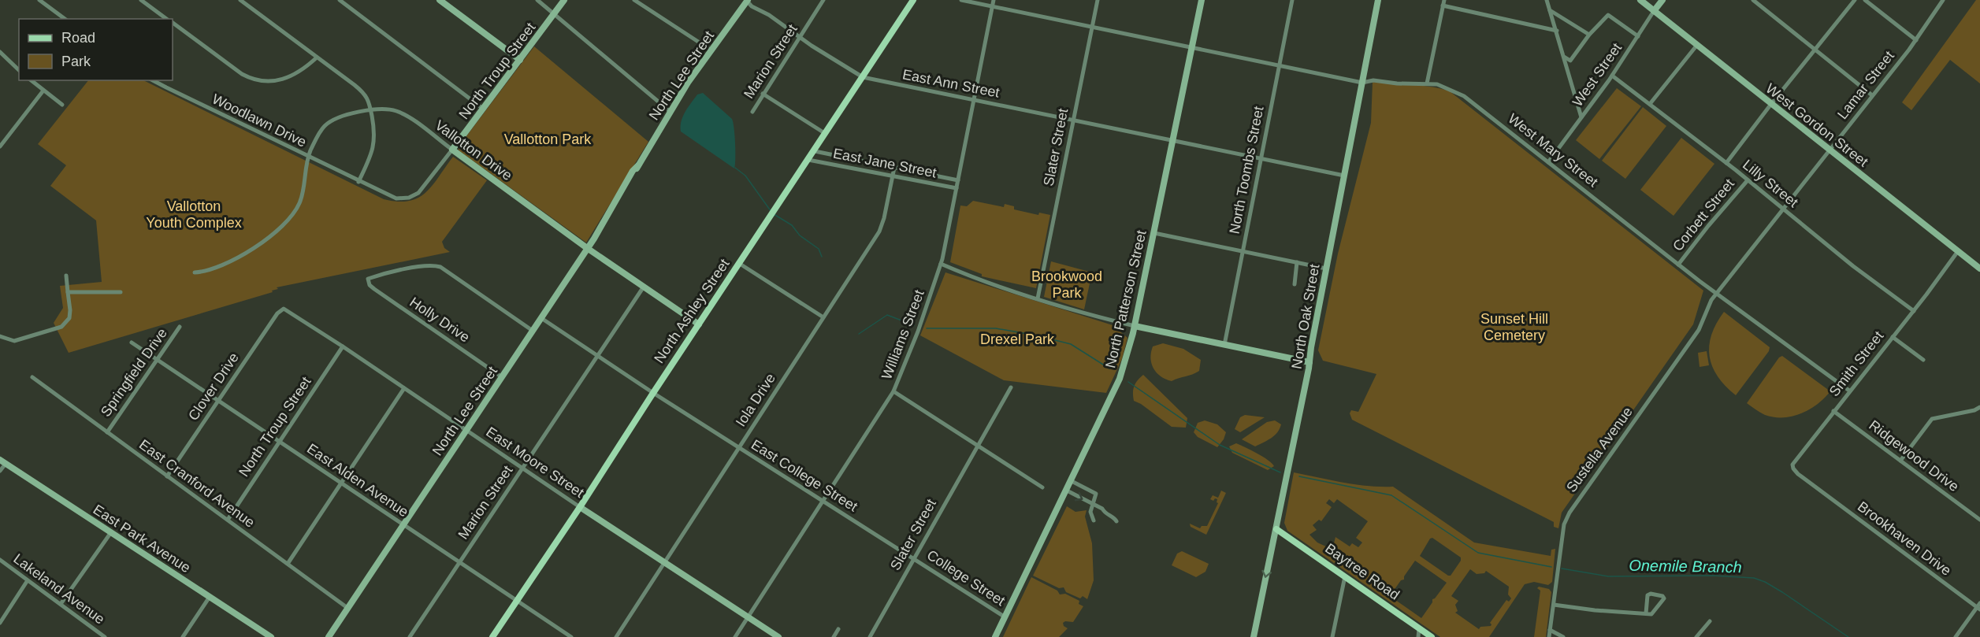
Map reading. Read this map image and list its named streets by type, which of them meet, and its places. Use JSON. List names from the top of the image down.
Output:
{
  "streets": {
    "main road": ["North Ashley Street", "Baytree Road"],
    "street": [
      "Marion Street",
      "North Troup Street",
      "West Street",
      "North Lee Street",
      "East Ann Street",
      "Lamar Street",
      "Woodlawn Drive",
      "West Gordon Street",
      "Slater Street",
      "Vallotton Drive",
      "West Mary Street",
      "East Jane Street",
      "North Toombs Street",
      "Lilly Street",
      "Corbett Street",
      "North Patterson Street",
      "North Oak Street",
      "Holly Drive",
      "Williams Street",
      "Smith Street",
      "Springfield Drive",
      "Clover Drive",
      "Iola Drive",
      "Sustella Avenue",
      "Ridgewood Drive",
      "East Moore Street",
      "East College Street",
      "East Alden Avenue",
      "East Cranford Avenue",
      "East Park Avenue",
      "Brookhaven Drive",
      "College Street",
      "Lakeland Avenue"
    ]
  },
  "crossings": [
    ["Marion Street", "East Ann Street"],
    ["Marion Street", "Vallotton Drive"],
    ["Marion Street", "East Moore Street"],
    ["Marion Street", "East College Street"],
    ["Marion Street", "East Alden Avenue"],
    ["North Troup Street", "Woodlawn Drive"],
    ["North Troup Street", "Vallotton Drive"],
    ["North Troup Street", "East Moore Street"],
    ["North Troup Street", "East Alden Avenue"],
    ["North Troup Street", "East Cranford Avenue"],
    ["West Street", "West Gordon Street"],
    ["West Street", "West Mary Street"],
    ["West Street", "Lilly Street"],
    ["North Lee Street", "East Ann Street"],
    ["North Lee Street", "Vallotton Drive"],
    ["North Lee Street", "Holly Drive"],
    ["North Lee Street", "East Moore Street"],
    ["North Lee Street", "East College Street"],
    ["North Lee Street", "East Alden Avenue"],
    ["North Lee Street", "East Cranford Avenue"],
    ["East Ann Street", "Slater Street"],
    ["East Ann Street", "North Toombs Street"],
    ["East Ann Street", "North Patterson Street"],
    ["East Ann Street", "North Ashley Street"],
    ["East Ann Street", "North Oak Street"],
    ["East Ann Street", "Williams Street"],
    ["Lamar Street", "West Gordon Street"],
    ["Lamar Street", "West Mary Street"],
    ["Lamar Street", "Lilly Street"],
    ["Lamar Street", "Sustella Avenue"],
    ["Woodlawn Drive", "Vallotton Drive"],
    ["West Gordon Street", "Smith Street"],
    ["Slater Street", "West Mary Street"],
    ["Slater Street", "East College Street"],
    ["Slater Street", "College Street"],
    ["Vallotton Drive", "North Ashley Street"],
    ["West Mary Street", "North Toombs Street"],
    ["West Mary Street", "Corbett Street"],
    ["West Mary Street", "North Patterson Street"],
    ["West Mary Street", "North Oak Street"],
    ["West Mary Street", "Williams Street"],
    ["West Mary Street", "Smith Street"],
    ["West Mary Street", "Sustella Avenue"],
    ["East Jane Street", "North Ashley Street"],
    ["East Jane Street", "Williams Street"],
    ["East Jane Street", "Iola Drive"],
    ["Lilly Street", "Corbett Street"],
    ["Lilly Street", "Smith Street"],
    ["North Patterson Street", "College Street"],
    ["North Ashley Street", "East Moore Street"],
    ["North Ashley Street", "East College Street"],
    ["North Ashley Street", "East Alden Avenue"],
    ["North Oak Street", "Baytree Road"],
    ["Williams Street", "East Moore Street"],
    ["Williams Street", "East College Street"],
    ["Smith Street", "Ridgewood Drive"],
    ["Smith Street", "Brookhaven Drive"],
    ["Springfield Drive", "East Alden Avenue"],
    ["Springfield Drive", "East Cranford Avenue"],
    ["Clover Drive", "East Moore Street"],
    ["Clover Drive", "East Alden Avenue"],
    ["Clover Drive", "East Cranford Avenue"],
    ["Iola Drive", "East Moore Street"],
    ["Iola Drive", "East College Street"],
    ["East College Street", "College Street"]
  ],
  "water": ["Onemile Branch"],
  "parks": [
    "Vallotton Park",
    "Vallotton Youth Complex",
    "Brookwood Park",
    "Sunset Hill Cemetery",
    "Drexel Park"
  ],
  "legend": ["Road", "Park"]
}
